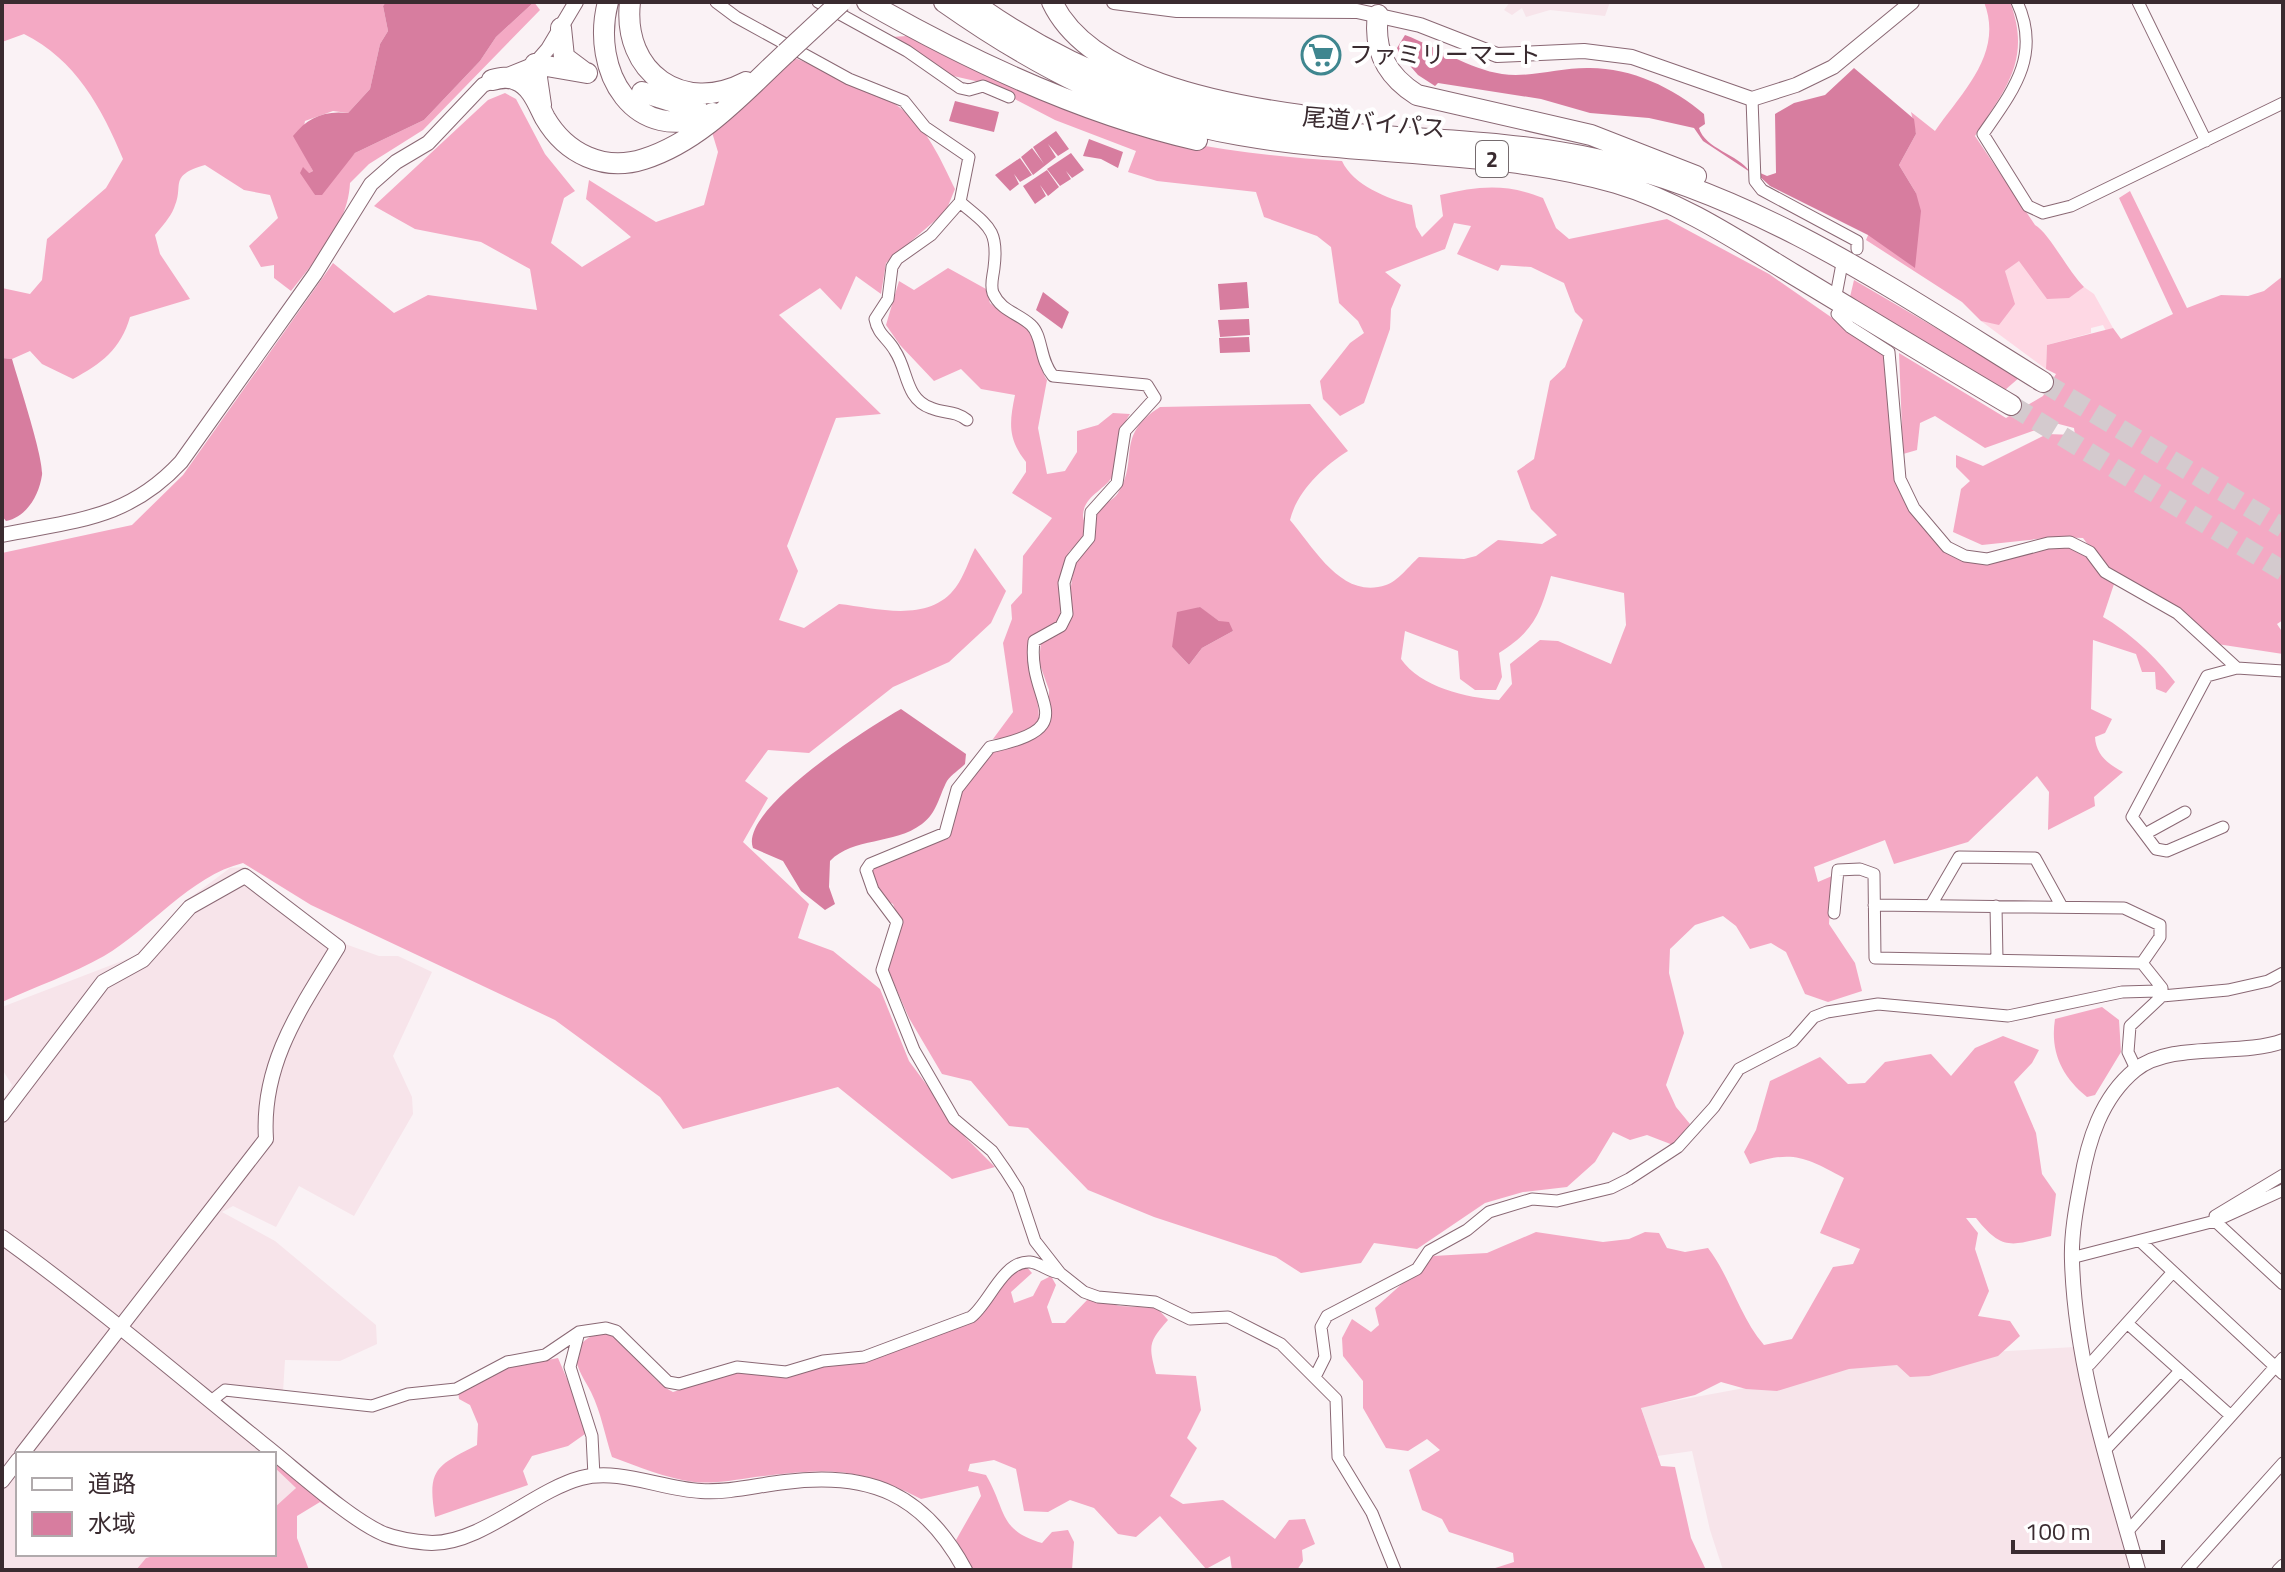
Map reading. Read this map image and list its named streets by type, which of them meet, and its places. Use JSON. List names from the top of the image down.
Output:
{
  "streets": {
    "highway": ["尾道バイパス", "2"]
  },
  "places": {
    "supermarket": ["ファミリーマート"]
  },
  "legend": ["道路", "水域"],
  "scale_bar": "100 m"
}
